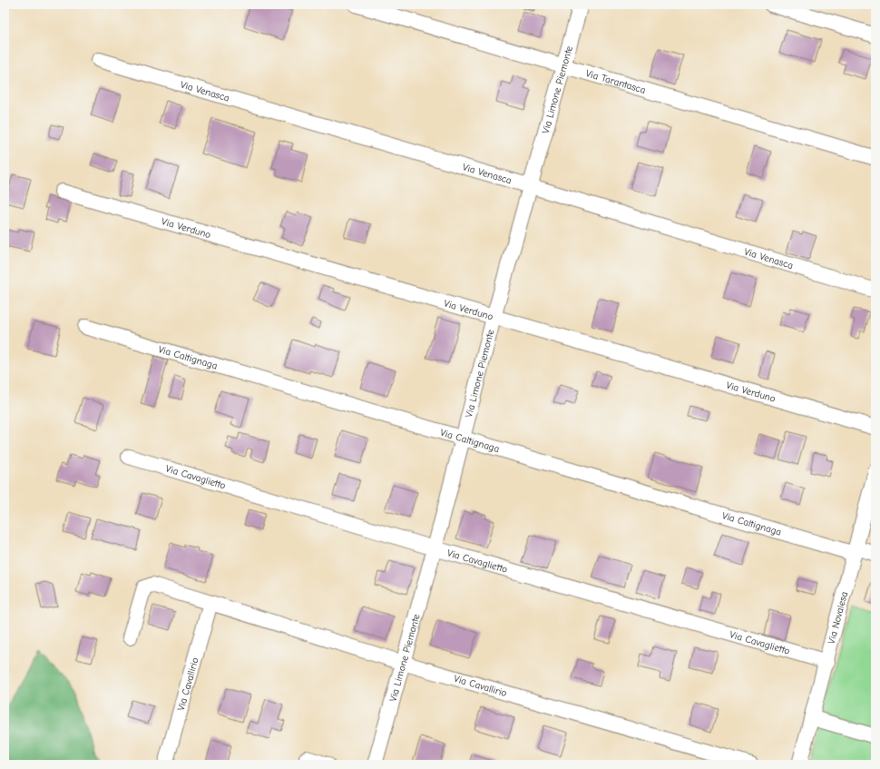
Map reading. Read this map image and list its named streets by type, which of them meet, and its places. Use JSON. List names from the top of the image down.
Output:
{
  "streets": {
    "street": [
      "Via Tarantasca",
      "Via Limone Piemonte",
      "Via Venasca",
      "Via Verduno",
      "Via Caltignaga",
      "Via Cavaglietto",
      "Via Novalesa",
      "Via Cavallirio"
    ]
  },
  "crossings": [
    ["Via Tarantasca", "Via Limone Piemonte"],
    ["Via Limone Piemonte", "Via Venasca"],
    ["Via Limone Piemonte", "Via Verduno"],
    ["Via Limone Piemonte", "Via Caltignaga"],
    ["Via Limone Piemonte", "Via Cavaglietto"],
    ["Via Limone Piemonte", "Via Cavallirio"],
    ["Via Caltignaga", "Via Novalesa"],
    ["Via Cavaglietto", "Via Novalesa"]
  ]
}
